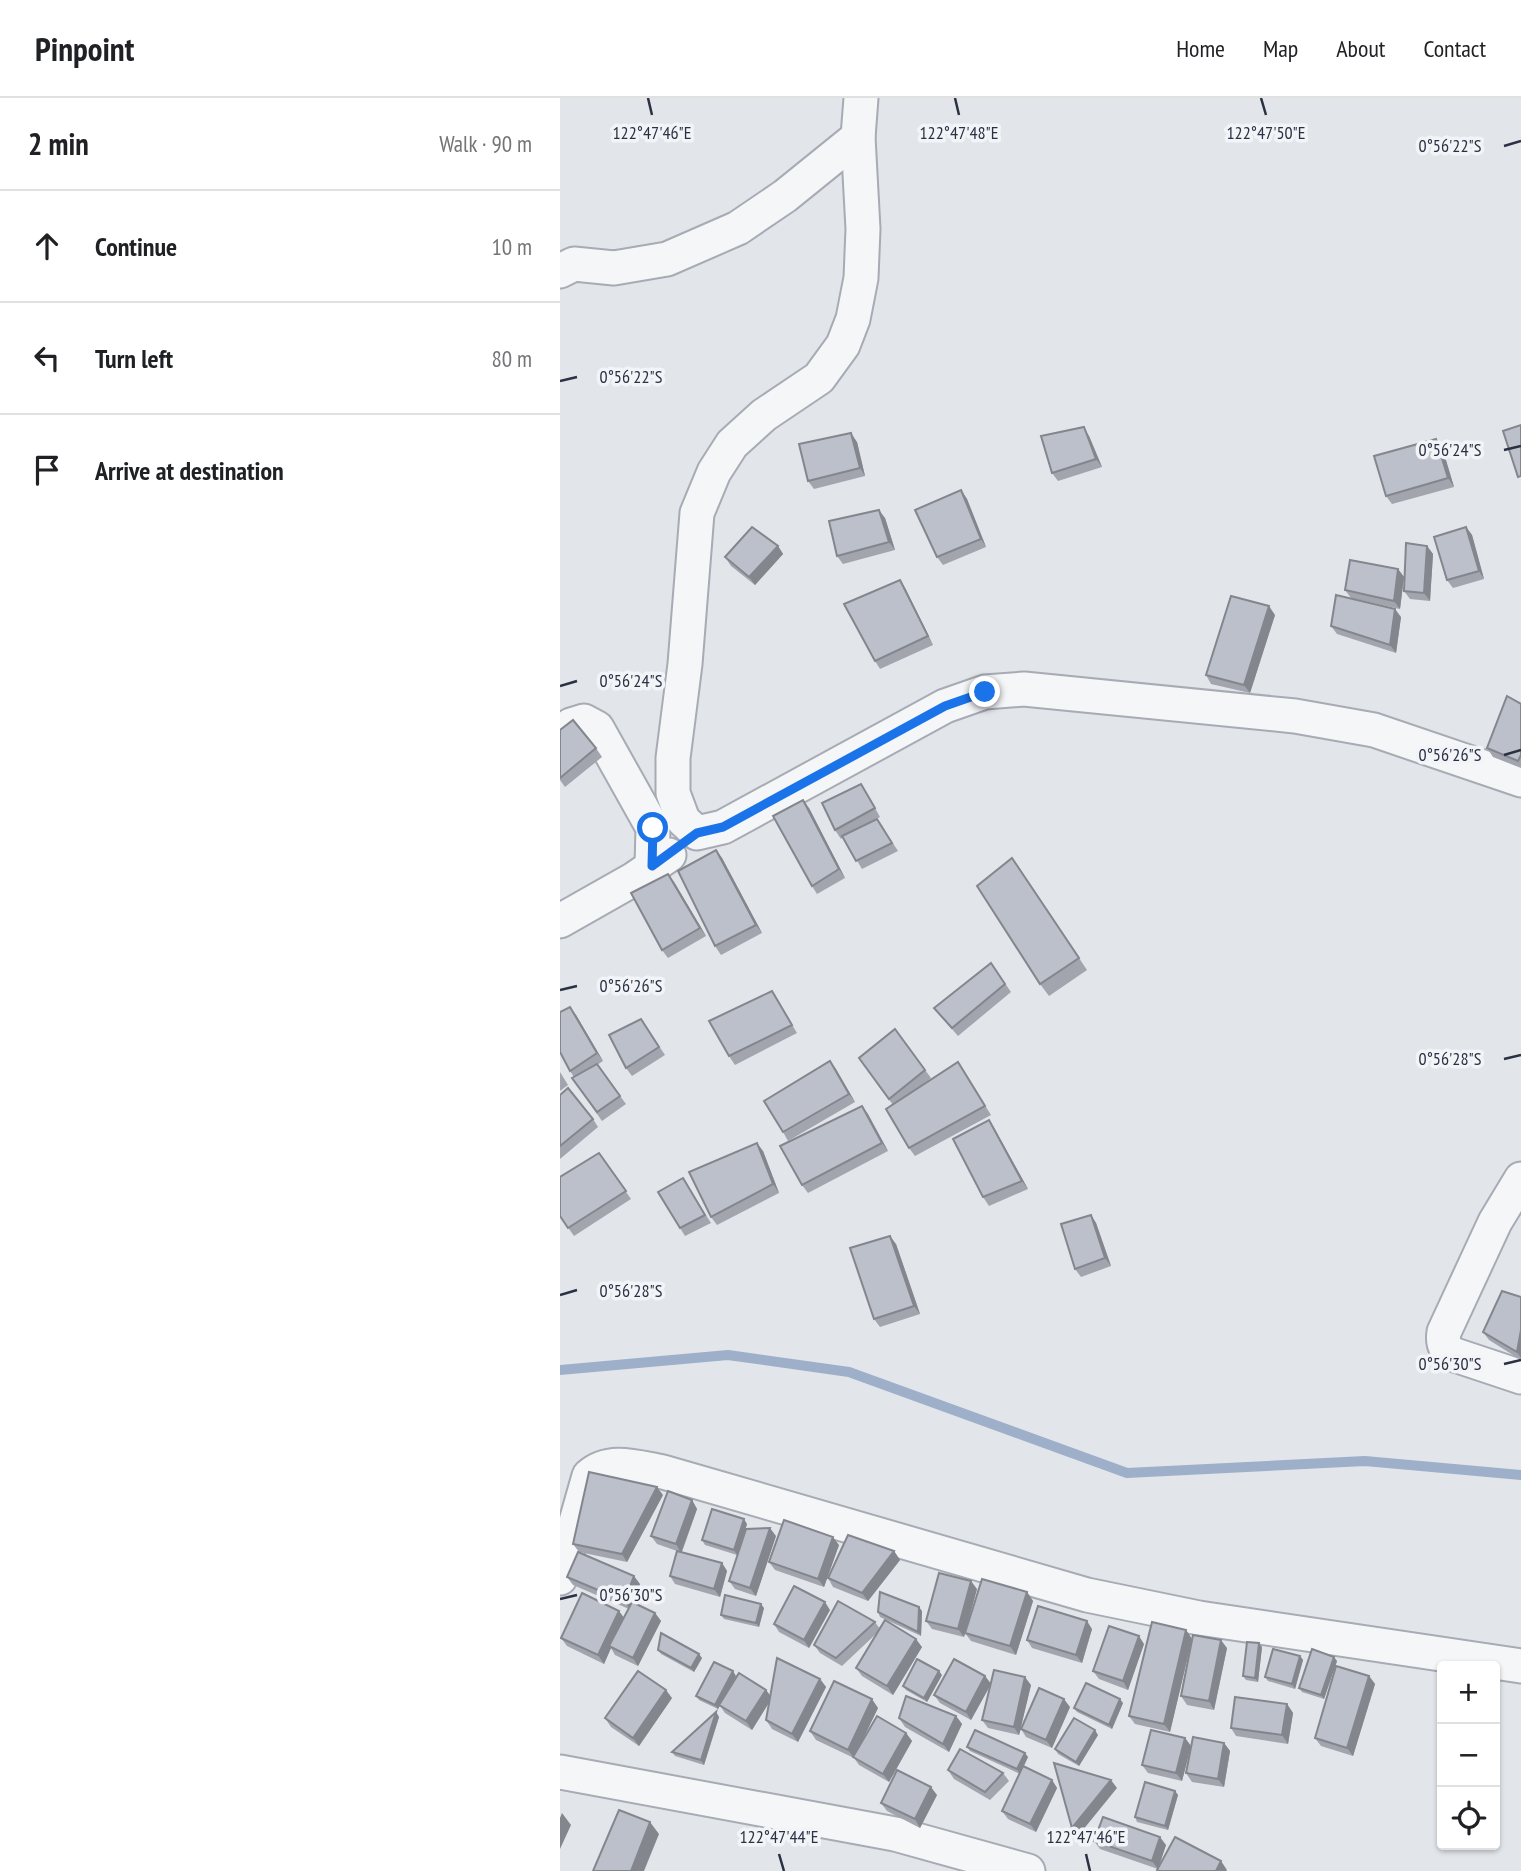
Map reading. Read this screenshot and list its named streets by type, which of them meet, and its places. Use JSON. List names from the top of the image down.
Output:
{
  "page": {
    "header": "Pinpoint",
    "nav": [
      "Home",
      "Map",
      "About",
      "Contact"
    ],
    "heading": ["2 min", "Walk · 90 m"],
    "list": [
      ["Continue", "10 m"],
      ["Turn left", "80 m"],
      "Arrive at destination"
    ],
    "map_buttons": ["+", "−"]
  },
  "coordinates": [
    "122°47'46\"E",
    "122°47'48\"E",
    "122°47'50\"E",
    "0°56'22\"S",
    "0°56'24\"S",
    "0°56'26\"S",
    "0°56'28\"S",
    "0°56'30\"S",
    "122°47'44\"E"
  ]
}
